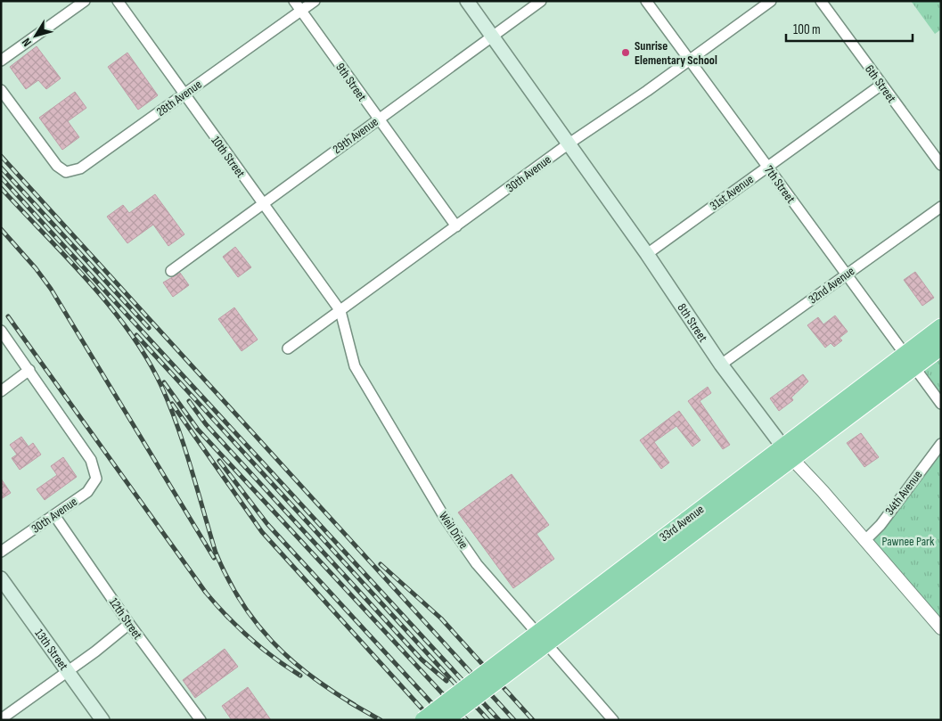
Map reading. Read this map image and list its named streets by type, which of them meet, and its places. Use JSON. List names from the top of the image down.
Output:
{
  "streets": {
    "highway": ["33rd Avenue"],
    "main road": ["8th Street", "13th Street"],
    "street": [
      "9th Street",
      "6th Street",
      "28th Avenue",
      "29th Avenue",
      "10th Street",
      "30th Avenue",
      "7th Street",
      "31st Avenue",
      "32nd Avenue",
      "34th Avenue",
      "Weil Drive",
      "12th Street"
    ]
  },
  "crossings": [
    ["9th Street", "28th Avenue"],
    ["9th Street", "29th Avenue"],
    ["9th Street", "30th Avenue"],
    ["6th Street", "31st Avenue"],
    ["28th Avenue", "10th Street"],
    ["29th Avenue", "10th Street"],
    ["29th Avenue", "8th Street"],
    ["10th Street", "30th Avenue"],
    ["10th Street", "Weil Drive"],
    ["30th Avenue", "7th Street"],
    ["30th Avenue", "8th Street"],
    ["30th Avenue", "Weil Drive"],
    ["30th Avenue", "12th Street"],
    ["7th Street", "31st Avenue"],
    ["7th Street", "32nd Avenue"],
    ["7th Street", "33rd Avenue"],
    ["31st Avenue", "8th Street"],
    ["32nd Avenue", "8th Street"],
    ["8th Street", "34th Avenue"],
    ["8th Street", "33rd Avenue"]
  ],
  "parks": ["Pawnee Park"],
  "places": ["Sunrise Elementary School"],
  "scale_bar": "100 m",
  "north": "bottom left"
}
